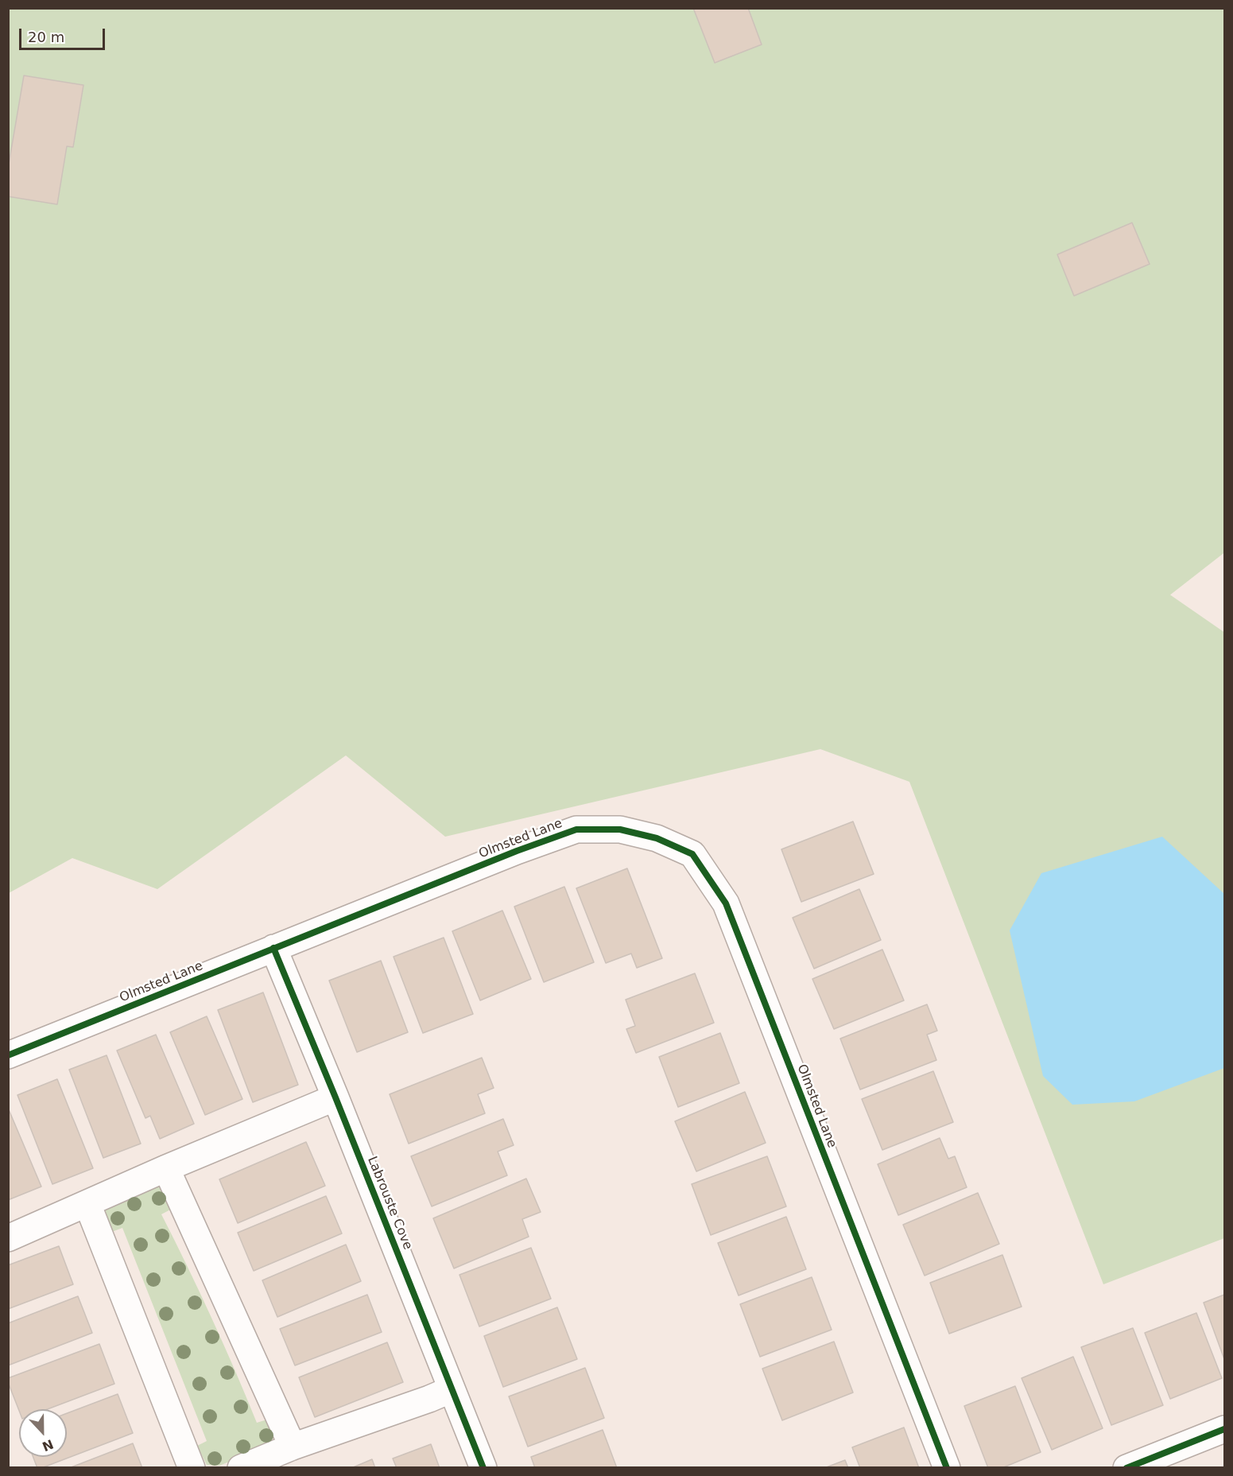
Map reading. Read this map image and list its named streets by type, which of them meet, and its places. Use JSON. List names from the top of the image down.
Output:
{
  "streets": {
    "street": ["Olmsted Lane", "Labrouste Cove"]
  },
  "crossings": [
    ["Olmsted Lane", "Labrouste Cove"]
  ],
  "scale_bar": "20 m",
  "north": "bottom"
}
